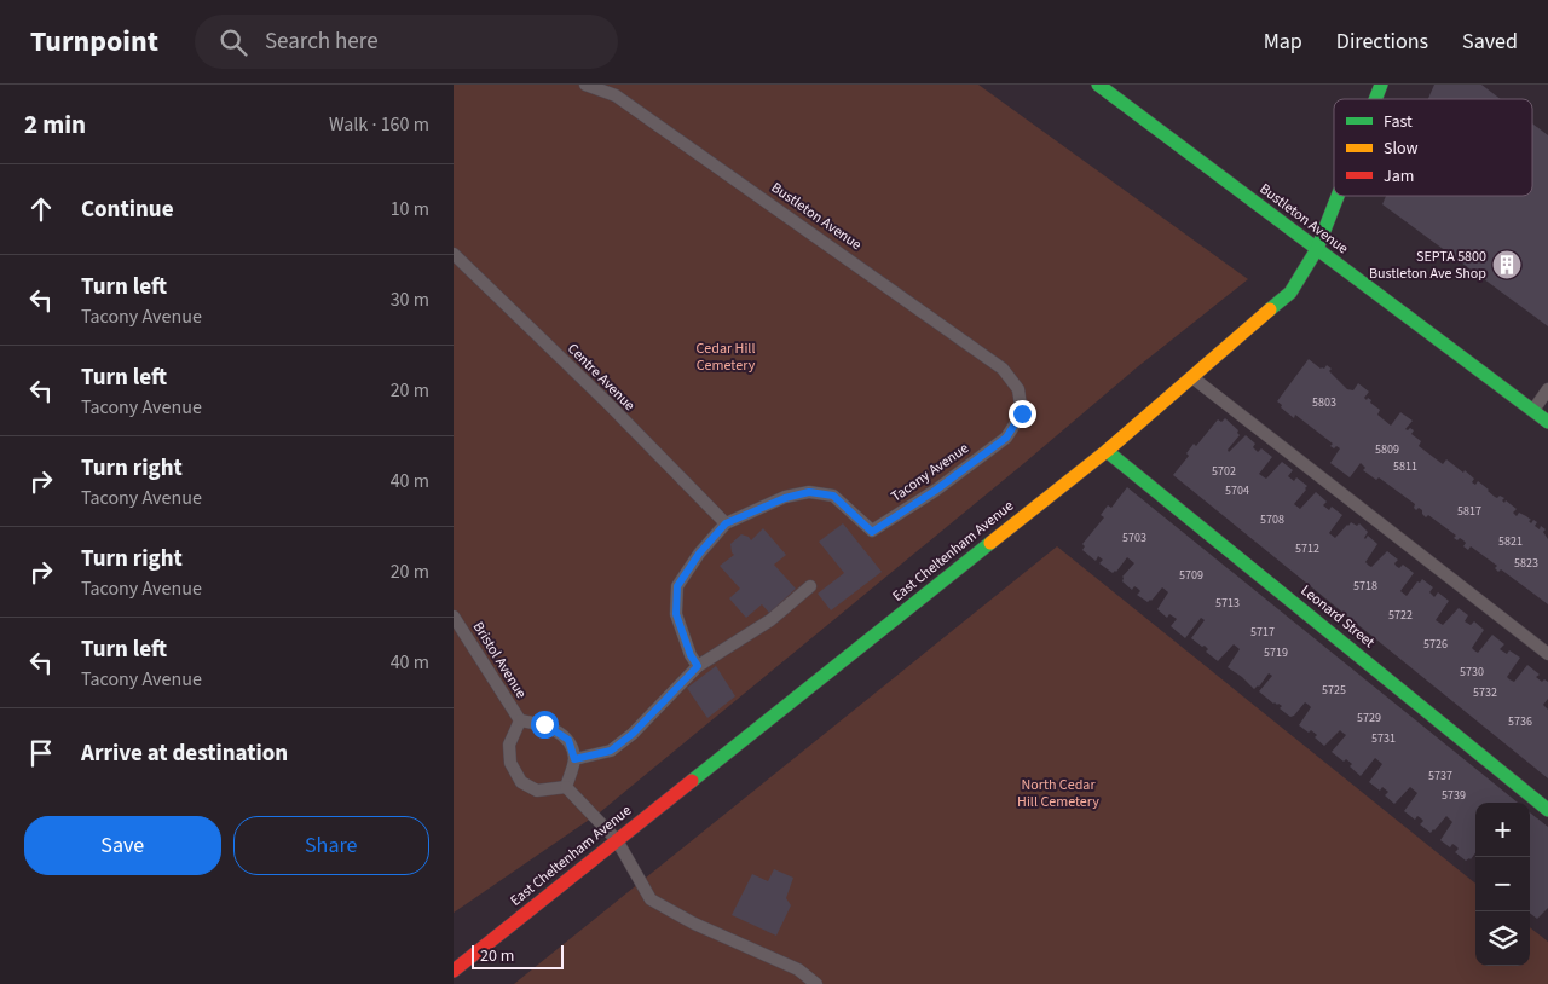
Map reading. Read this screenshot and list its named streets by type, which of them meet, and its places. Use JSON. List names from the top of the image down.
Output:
{
  "streets": {
    "street": ["Bustleton Avenue", "East Cheltenham Avenue", "Leonard Street"],
    "lane": ["Centre Avenue", "Tacony Avenue", "Bristol Avenue"]
  },
  "crossings": [
    ["Bustleton Avenue", "Tacony Avenue"],
    ["Bustleton Avenue", "East Cheltenham Avenue"],
    ["Centre Avenue", "Tacony Avenue"],
    ["East Cheltenham Avenue", "Leonard Street"]
  ],
  "parks": ["Cedar Hill Cemetery", "North Cedar Hill Cemetery"],
  "places": {
    "building": ["SEPTA 5800 Bustleton Ave Shop"]
  },
  "house_numbers": [
    "5803",
    "5809",
    "5811",
    "5702",
    "5704",
    "5817",
    "5708",
    "5703",
    "5821",
    "5712",
    "5823",
    "5709",
    "5718",
    "5713",
    "5722",
    "5717",
    "5726",
    "5719",
    "5730",
    "5725",
    "5732",
    "5729",
    "5736",
    "5731",
    "5737",
    "5739"
  ],
  "legend": ["Fast", "Slow", "Jam"],
  "scale_bar": "20 m",
  "page": {
    "header": "Turnpoint",
    "search": "Search here",
    "nav": ["Map", "Directions", "Saved"],
    "heading": ["2 min", "Walk · 160 m"],
    "list": [
      ["Continue", "10 m"],
      ["Turn left", "Tacony Avenue", "30 m"],
      ["Turn left", "Tacony Avenue", "20 m"],
      ["Turn right", "Tacony Avenue", "40 m"],
      ["Turn right", "Tacony Avenue", "20 m"],
      ["Turn left", "Tacony Avenue", "40 m"],
      "Arrive at destination"
    ],
    "buttons": ["Save", "Share"],
    "map_buttons": ["+", "−"],
    "scale": "20 m"
  }
}
